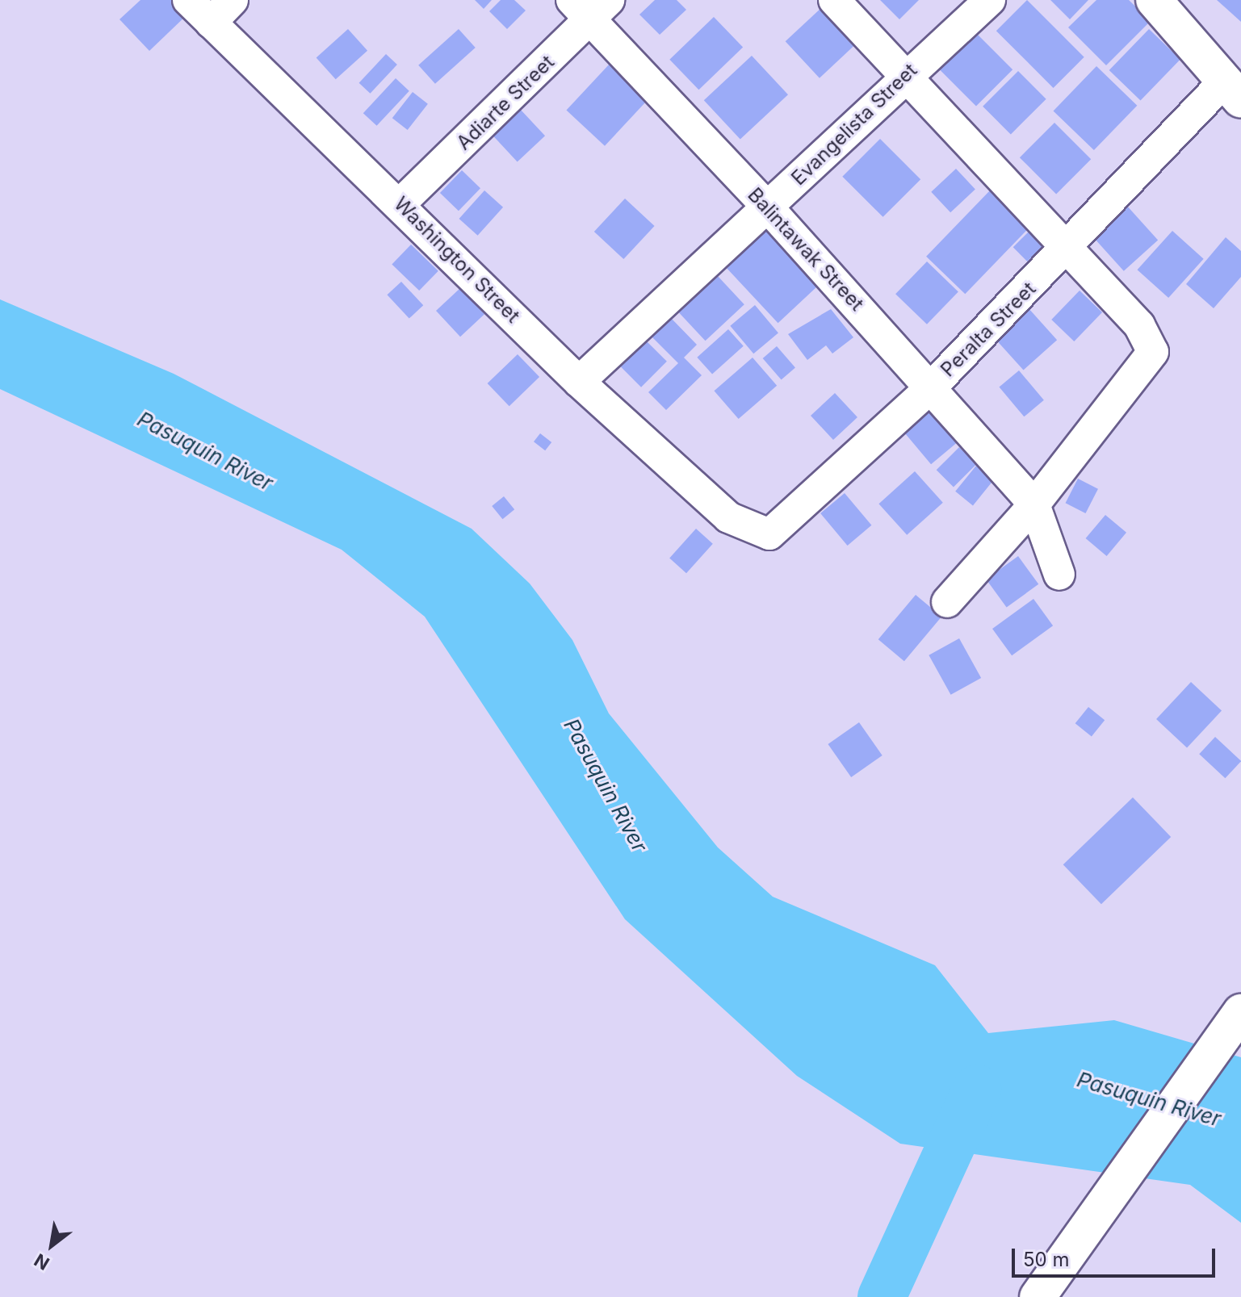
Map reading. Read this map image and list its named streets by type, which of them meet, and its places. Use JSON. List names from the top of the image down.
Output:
{
  "streets": {
    "street": [
      "Adiarte Street",
      "Evangelista Street",
      "Balintawak Street",
      "Washington Street",
      "Peralta Street"
    ]
  },
  "crossings": [
    ["Adiarte Street", "Balintawak Street"],
    ["Adiarte Street", "Washington Street"],
    ["Evangelista Street", "Balintawak Street"],
    ["Evangelista Street", "Washington Street"],
    ["Balintawak Street", "Peralta Street"],
    ["Washington Street", "Peralta Street"]
  ],
  "water": ["Pasuquin River"],
  "scale_bar": "50 m",
  "north": "bottom left"
}
